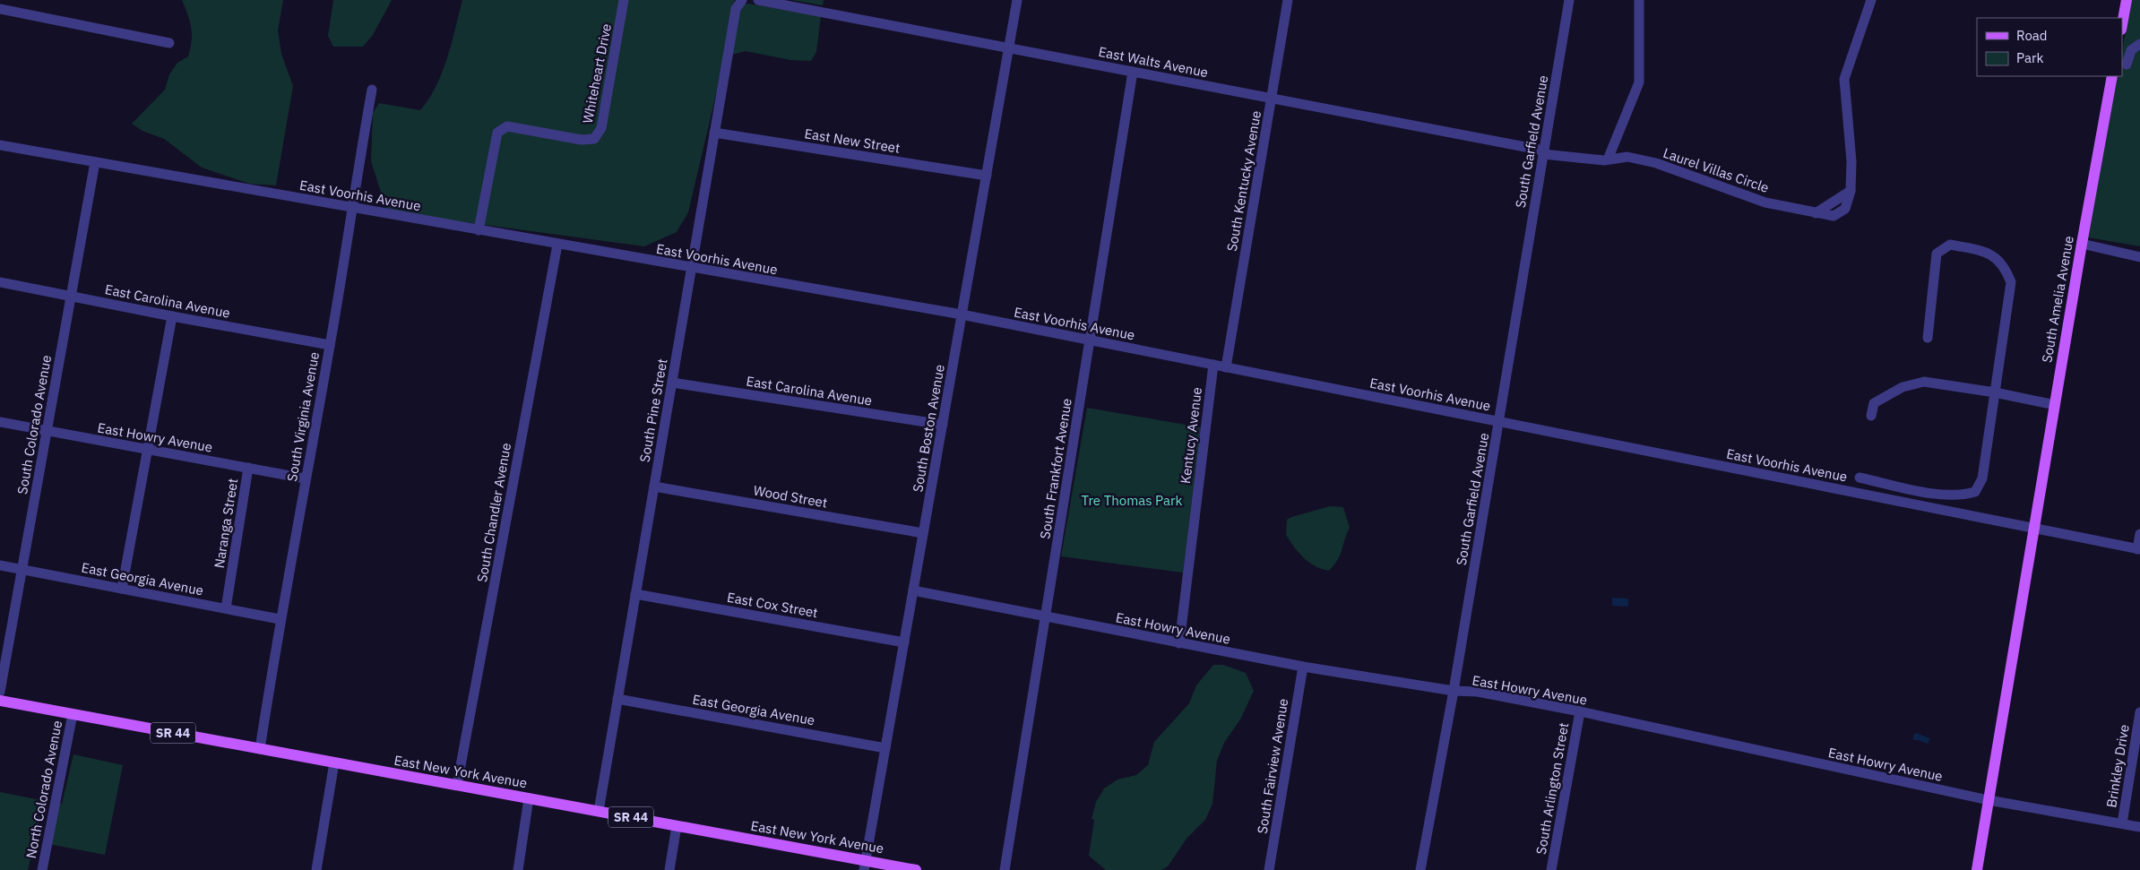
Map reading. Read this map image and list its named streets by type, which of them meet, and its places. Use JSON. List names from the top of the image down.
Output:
{
  "streets": {
    "main road": ["South Amelia Avenue", "SR 44", "East New York Avenue"],
    "street": [
      "East Walts Avenue",
      "Whiteheart Drive",
      "East New Street",
      "South Garfield Avenue",
      "Laurel Villas Circle",
      "South Kentucky Avenue",
      "East Voorhis Avenue",
      "East Carolina Avenue",
      "South Pine Street",
      "South Virginia Avenue",
      "South Colorado Avenue",
      "South Boston Avenue",
      "Kentucy Avenue",
      "East Howry Avenue",
      "South Frankfort Avenue",
      "Wood Street",
      "South Chandler Avenue",
      "Naranga Street",
      "East Georgia Avenue",
      "East Cox Street",
      "South Fairview Avenue",
      "Brinkley Drive",
      "South Arlington Street",
      "North Colorado Avenue"
    ]
  },
  "crossings": [
    ["East Walts Avenue", "South Garfield Avenue"],
    ["East Walts Avenue", "Laurel Villas Circle"],
    ["East Walts Avenue", "South Kentucky Avenue"],
    ["East Walts Avenue", "South Boston Avenue"],
    ["East Walts Avenue", "South Frankfort Avenue"],
    ["Whiteheart Drive", "East Voorhis Avenue"],
    ["East New Street", "South Pine Street"],
    ["East New Street", "South Boston Avenue"],
    ["South Garfield Avenue", "Laurel Villas Circle"],
    ["South Garfield Avenue", "East Voorhis Avenue"],
    ["South Garfield Avenue", "East Howry Avenue"],
    ["South Kentucky Avenue", "East Voorhis Avenue"],
    ["East Voorhis Avenue", "South Amelia Avenue"],
    ["East Voorhis Avenue", "South Pine Street"],
    ["East Voorhis Avenue", "South Virginia Avenue"],
    ["East Voorhis Avenue", "South Colorado Avenue"],
    ["East Voorhis Avenue", "South Boston Avenue"],
    ["East Voorhis Avenue", "Kentucy Avenue"],
    ["East Voorhis Avenue", "South Frankfort Avenue"],
    ["East Voorhis Avenue", "South Chandler Avenue"],
    ["South Amelia Avenue", "East Howry Avenue"],
    ["East Carolina Avenue", "South Pine Street"],
    ["East Carolina Avenue", "South Virginia Avenue"],
    ["East Carolina Avenue", "South Colorado Avenue"],
    ["East Carolina Avenue", "South Boston Avenue"],
    ["South Pine Street", "Wood Street"],
    ["South Pine Street", "East Georgia Avenue"],
    ["South Pine Street", "East Cox Street"],
    ["South Pine Street", "East New York Avenue"],
    ["South Virginia Avenue", "East Howry Avenue"],
    ["South Virginia Avenue", "East Georgia Avenue"],
    ["South Virginia Avenue", "East New York Avenue"],
    ["South Colorado Avenue", "East Howry Avenue"],
    ["South Colorado Avenue", "East Georgia Avenue"],
    ["South Boston Avenue", "East Howry Avenue"],
    ["South Boston Avenue", "Wood Street"],
    ["South Boston Avenue", "East Georgia Avenue"],
    ["South Boston Avenue", "East Cox Street"],
    ["South Boston Avenue", "East New York Avenue"],
    ["Kentucy Avenue", "East Howry Avenue"],
    ["East Howry Avenue", "South Frankfort Avenue"],
    ["East Howry Avenue", "Naranga Street"],
    ["East Howry Avenue", "South Fairview Avenue"],
    ["East Howry Avenue", "Brinkley Drive"],
    ["East Howry Avenue", "South Arlington Street"],
    ["South Chandler Avenue", "East New York Avenue"],
    ["Naranga Street", "East Georgia Avenue"],
    ["East New York Avenue", "North Colorado Avenue"]
  ],
  "parks": ["Tre Thomas Park"],
  "legend": ["Road", "Park"]
}
